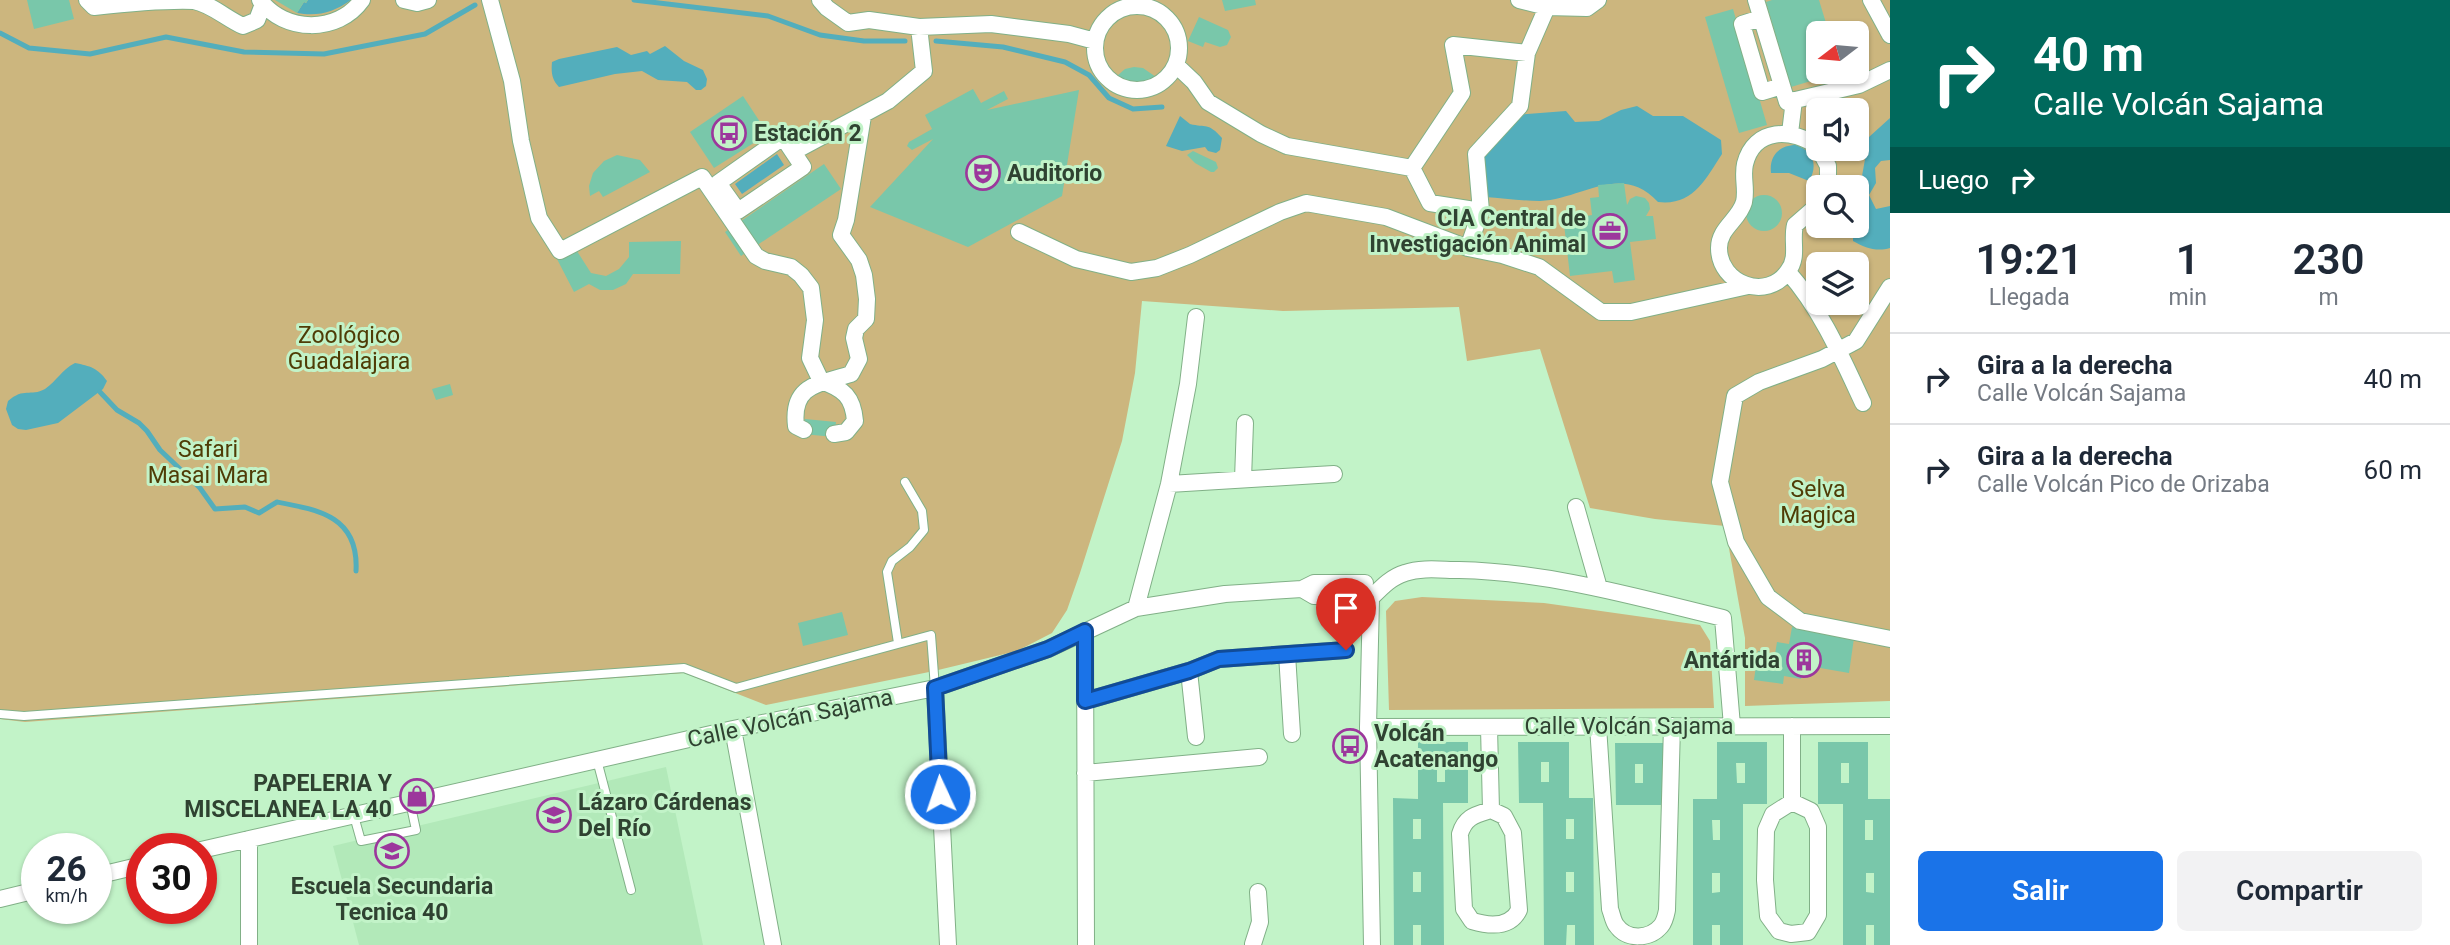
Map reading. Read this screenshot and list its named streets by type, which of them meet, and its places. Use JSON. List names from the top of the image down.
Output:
{
  "streets": {
    "street": ["Calle Volcán Sajama"]
  },
  "parks": ["Zoológico Guadalajara", "Safari Masai Mara", "Selva Magica"],
  "places": {
    "bus stop": ["Estación 2", "Volcán Acatenango"],
    "theatre": ["Auditorio"],
    "office": ["CIA Central de Investigación Animal"],
    "building": ["Antártida"],
    "shop": ["PAPELERIA Y MISCELANEA LA 40"],
    "school or university": ["Lázaro Cárdenas Del Río", "Escuela Secundaria Tecnica 40"]
  },
  "north": "left",
  "page": {
    "turn": ["40 m", "Calle Volcán Sajama"],
    "then": "Luego",
    "eta": [
      "19:21",
      "Llegada",
      "1",
      "min",
      "230",
      "m"
    ],
    "list": [
      {
        "name": "Gira a la derecha",
        "note": "Calle Volcán Sajama",
        "value": "40 m"
      },
      {
        "name": "Gira a la derecha",
        "note": "Calle Volcán Pico de Orizaba",
        "value": "60 m"
      }
    ],
    "speed": "26 km/h",
    "limit": "30",
    "buttons": ["Salir", "Compartir"]
  }
}
